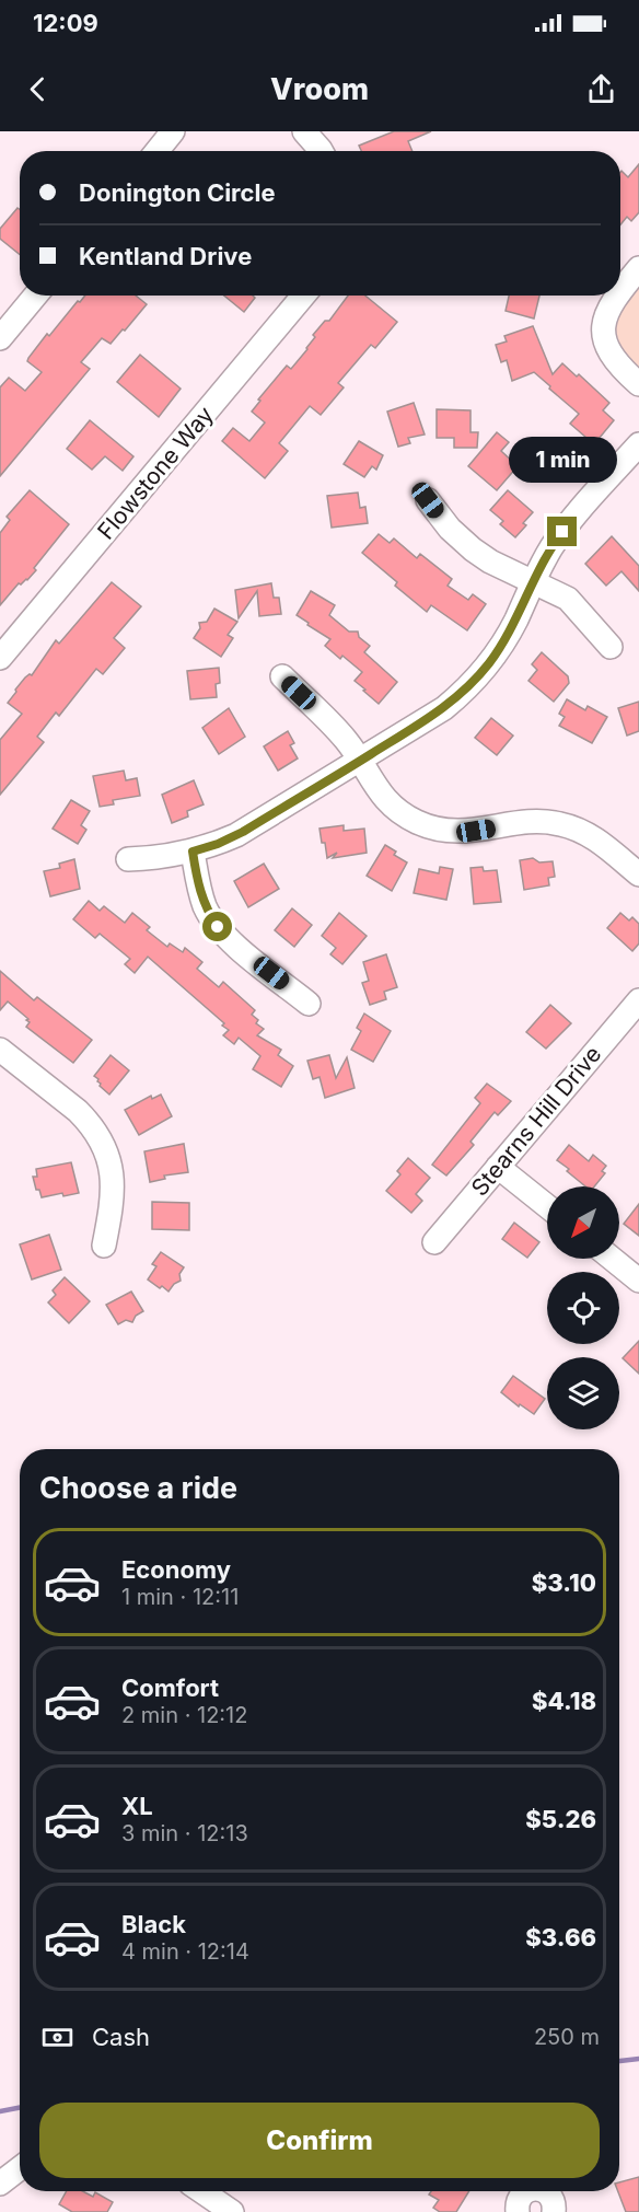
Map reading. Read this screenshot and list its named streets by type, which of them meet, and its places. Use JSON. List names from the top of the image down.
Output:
{
  "streets": {
    "street": ["Flowstone Way", "Stearns Hill Drive"]
  },
  "north": "bottom left",
  "page": {
    "status": "12:09",
    "header": "Vroom",
    "banner": ["Donington Circle", "Kentland Drive"],
    "bubble": "1 min",
    "heading": "Choose a ride",
    "list": [
      {
        "name": "Economy",
        "note": "1 min · 12:11",
        "value": "$3.10"
      },
      {
        "name": "Comfort",
        "note": "2 min · 12:12",
        "value": "$4.18"
      },
      {
        "name": "XL",
        "note": "3 min · 12:13",
        "value": "$5.26"
      },
      {
        "name": "Black",
        "note": "4 min · 12:14",
        "value": "$3.66"
      }
    ],
    "pay": ["Cash", "250 m"],
    "buttons": "Confirm"
  }
}
